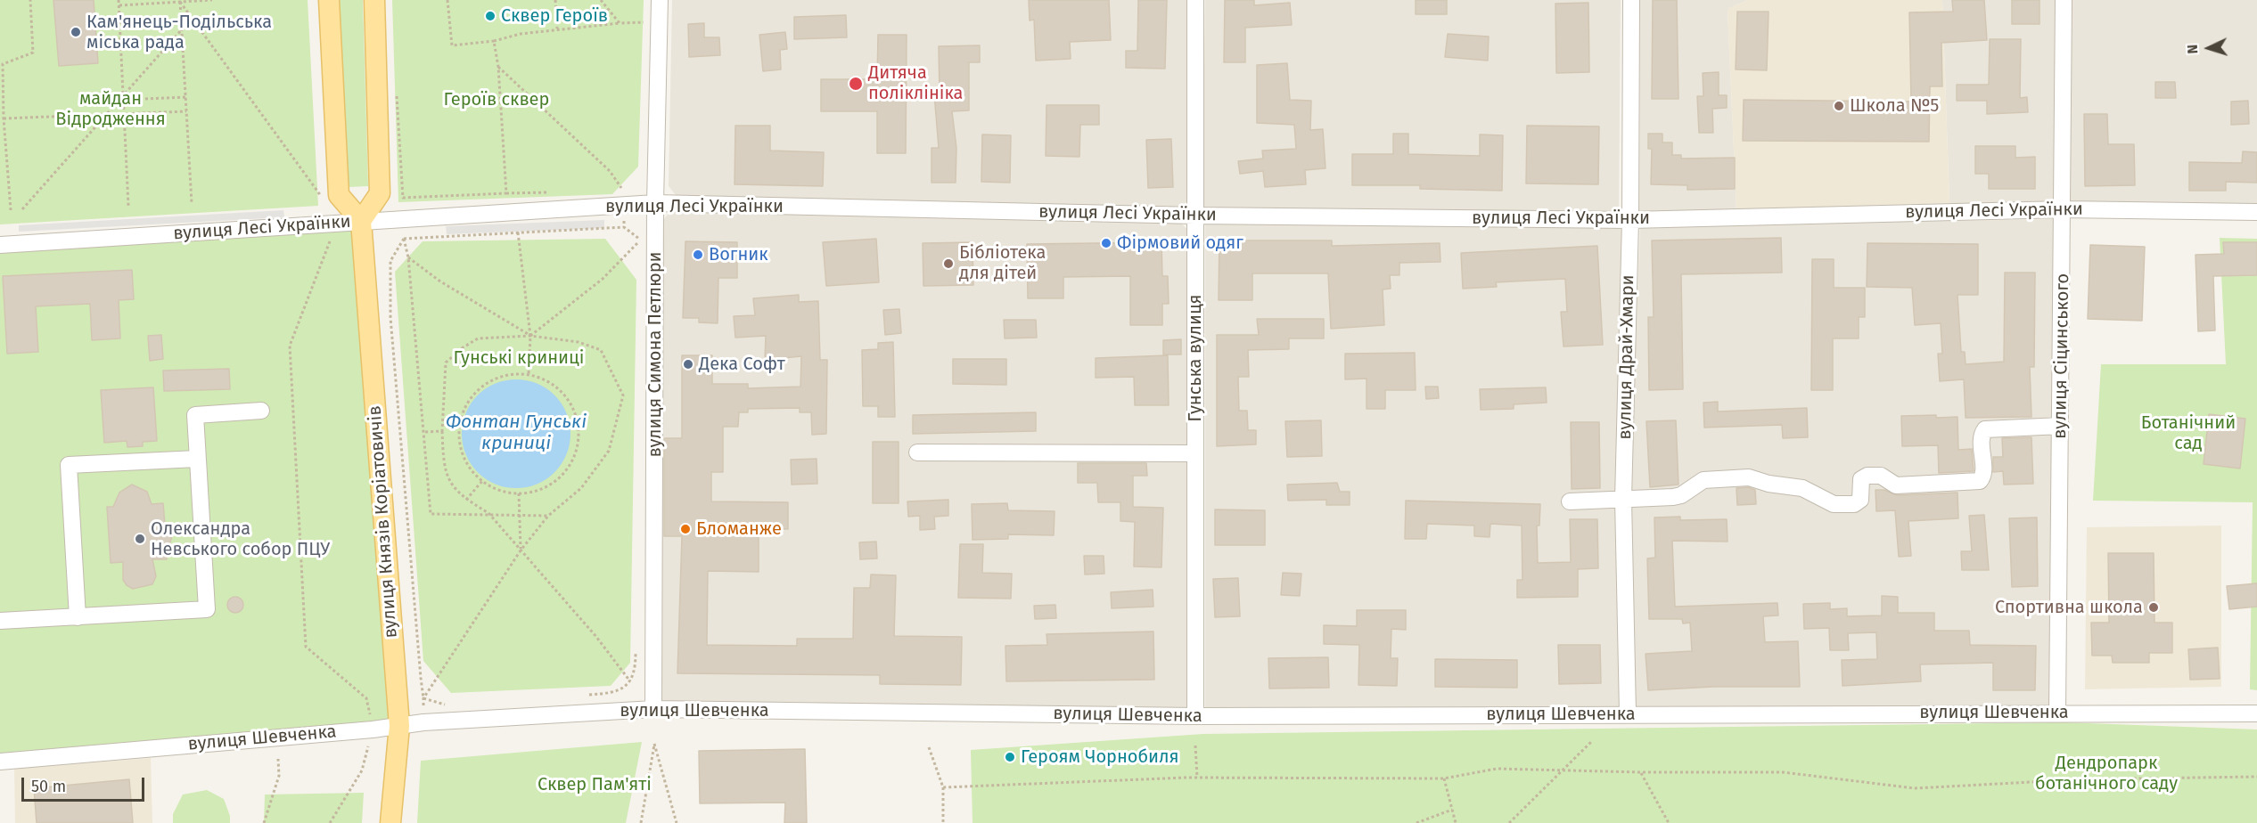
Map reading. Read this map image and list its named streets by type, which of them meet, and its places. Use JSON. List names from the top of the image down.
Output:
{
  "streets": {
    "main road": ["вулиця Князів Коріатовичів"],
    "street": [
      "вулиця Лесі Українки",
      "вулиця Симона Петлюри",
      "вулиця Сіцинського",
      "вулиця Драй-Хмари",
      "Гунська вулиця",
      "вулиця Шевченка"
    ]
  },
  "crossings": [
    ["вулиця Лесі Українки", "вулиця Симона Петлюри"],
    ["вулиця Лесі Українки", "вулиця Сіцинського"],
    ["вулиця Лесі Українки", "вулиця Драй-Хмари"],
    ["вулиця Лесі Українки", "Гунська вулиця"],
    ["вулиця Лесі Українки", "вулиця Князів Коріатовичів"],
    ["вулиця Симона Петлюри", "вулиця Шевченка"],
    ["вулиця Сіцинського", "вулиця Шевченка"],
    ["вулиця Драй-Хмари", "вулиця Шевченка"],
    ["Гунська вулиця", "вулиця Шевченка"],
    ["вулиця Князів Коріатовичів", "вулиця Шевченка"]
  ],
  "water": ["Фонтан Гунські криниці"],
  "parks": [
    "майдан Відродження",
    "Героїв сквер",
    "Гунські криниці",
    "Ботанічний сад",
    "Дендропарк ботанічного саду",
    "Сквер Пам'яті"
  ],
  "places": [
    "Сквер Героїв",
    "Кам'янець-Подільська міська рада",
    "Дитяча поліклініка",
    "Школа №5",
    "Фірмовий одяг",
    "Вогник",
    "Бібліотека для дітей",
    "Дека Софт",
    "Бломанже",
    "Олександра Невського собор ПЦУ",
    "Спортивна школа",
    "Героям Чорнобиля"
  ],
  "scale_bar": "50 m",
  "north": "left"
}
